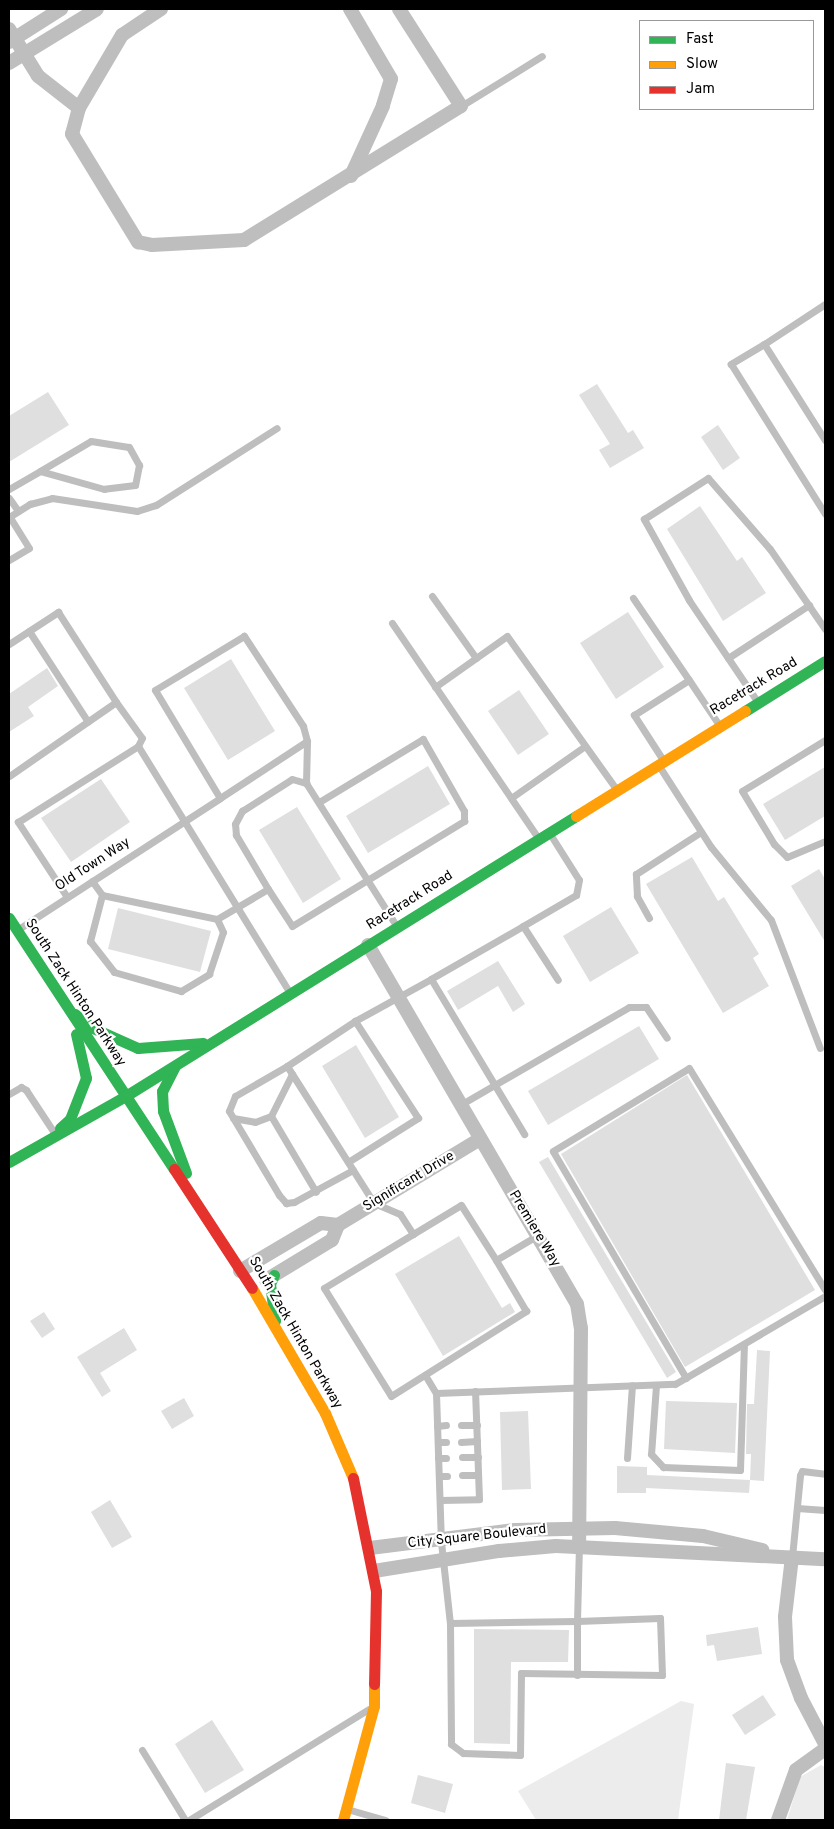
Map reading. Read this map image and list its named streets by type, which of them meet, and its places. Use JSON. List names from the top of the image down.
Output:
{
  "streets": {
    "main road": ["Racetrack Road", "South Zack Hinton Parkway"],
    "street": ["Significant Drive", "Premiere Way", "City Square Boulevard"],
    "lane": ["Old Town Way"]
  },
  "crossings": [
    ["Racetrack Road", "South Zack Hinton Parkway"],
    ["Racetrack Road", "Premiere Way"],
    ["Old Town Way", "South Zack Hinton Parkway"],
    ["South Zack Hinton Parkway", "Significant Drive"],
    ["South Zack Hinton Parkway", "City Square Boulevard"],
    ["Significant Drive", "Premiere Way"],
    ["Premiere Way", "City Square Boulevard"]
  ],
  "legend": ["Fast", "Slow", "Jam"]
}
